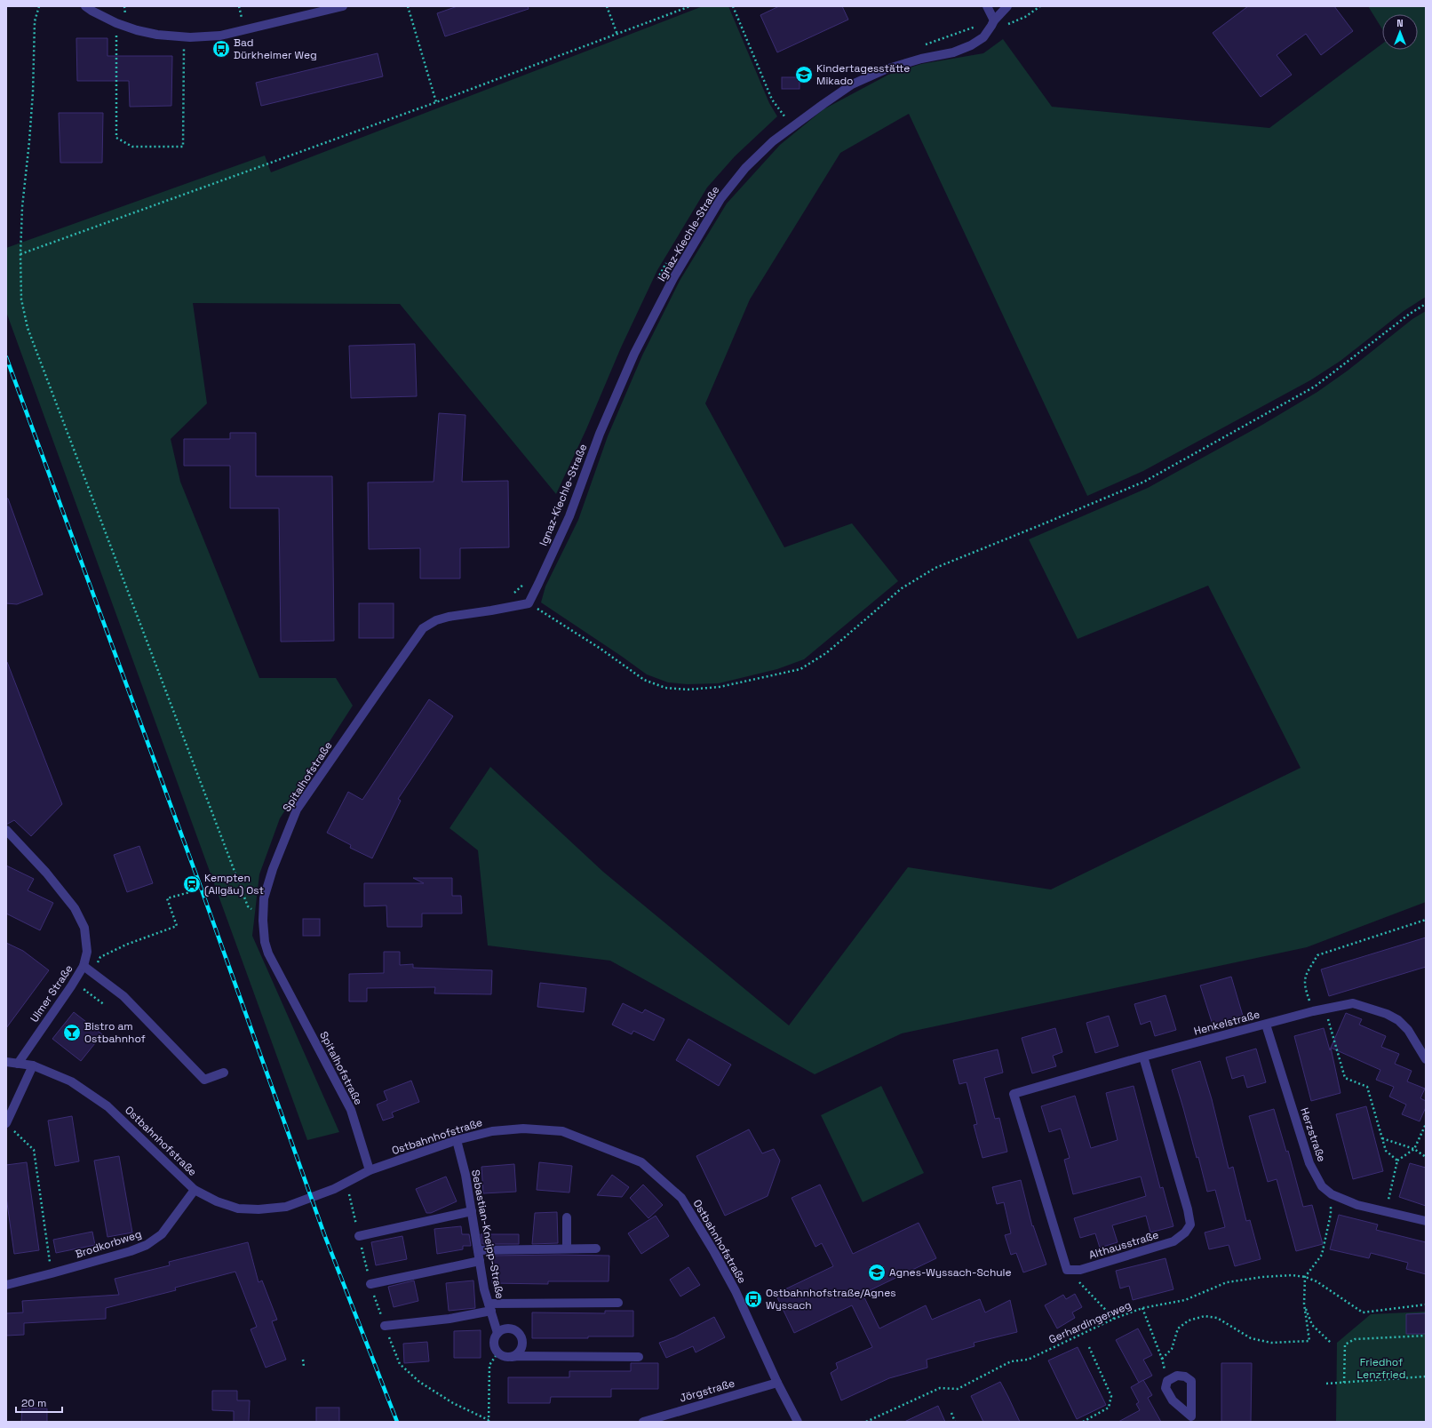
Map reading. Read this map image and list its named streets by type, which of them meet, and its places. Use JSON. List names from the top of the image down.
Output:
{
  "streets": {
    "street": [
      "Ignaz-Kiechle-Straße",
      "Spitalhofstraße",
      "Ulmer Straße",
      "Henkelstraße",
      "Herzstraße",
      "Ostbahnhofstraße",
      "Sebastian-Kneipp-Straße",
      "Brodkorbweg",
      "Althausstraße",
      "Jörgstraße"
    ],
    "path": ["Gerhardingerweg"]
  },
  "crossings": [
    ["Ignaz-Kiechle-Straße", "Spitalhofstraße"],
    ["Spitalhofstraße", "Ostbahnhofstraße"],
    ["Ulmer Straße", "Ostbahnhofstraße"],
    ["Henkelstraße", "Herzstraße"],
    ["Henkelstraße", "Althausstraße"],
    ["Ostbahnhofstraße", "Sebastian-Kneipp-Straße"],
    ["Ostbahnhofstraße", "Brodkorbweg"],
    ["Ostbahnhofstraße", "Jörgstraße"]
  ],
  "parks": ["Friedhof Lenzfried"],
  "places": {
    "bus stop": ["Bad Dürkheimer Weg", "Ostbahnhofstraße/Agnes Wyssach"],
    "school or university": ["Kindertagesstätte Mikado", "Agnes-Wyssach-Schule"],
    "station": ["Kempten (Allgäu) Ost"],
    "bar": ["Bistro am Ostbahnhof"]
  },
  "scale_bar": "20 m",
  "north": "top"
}
